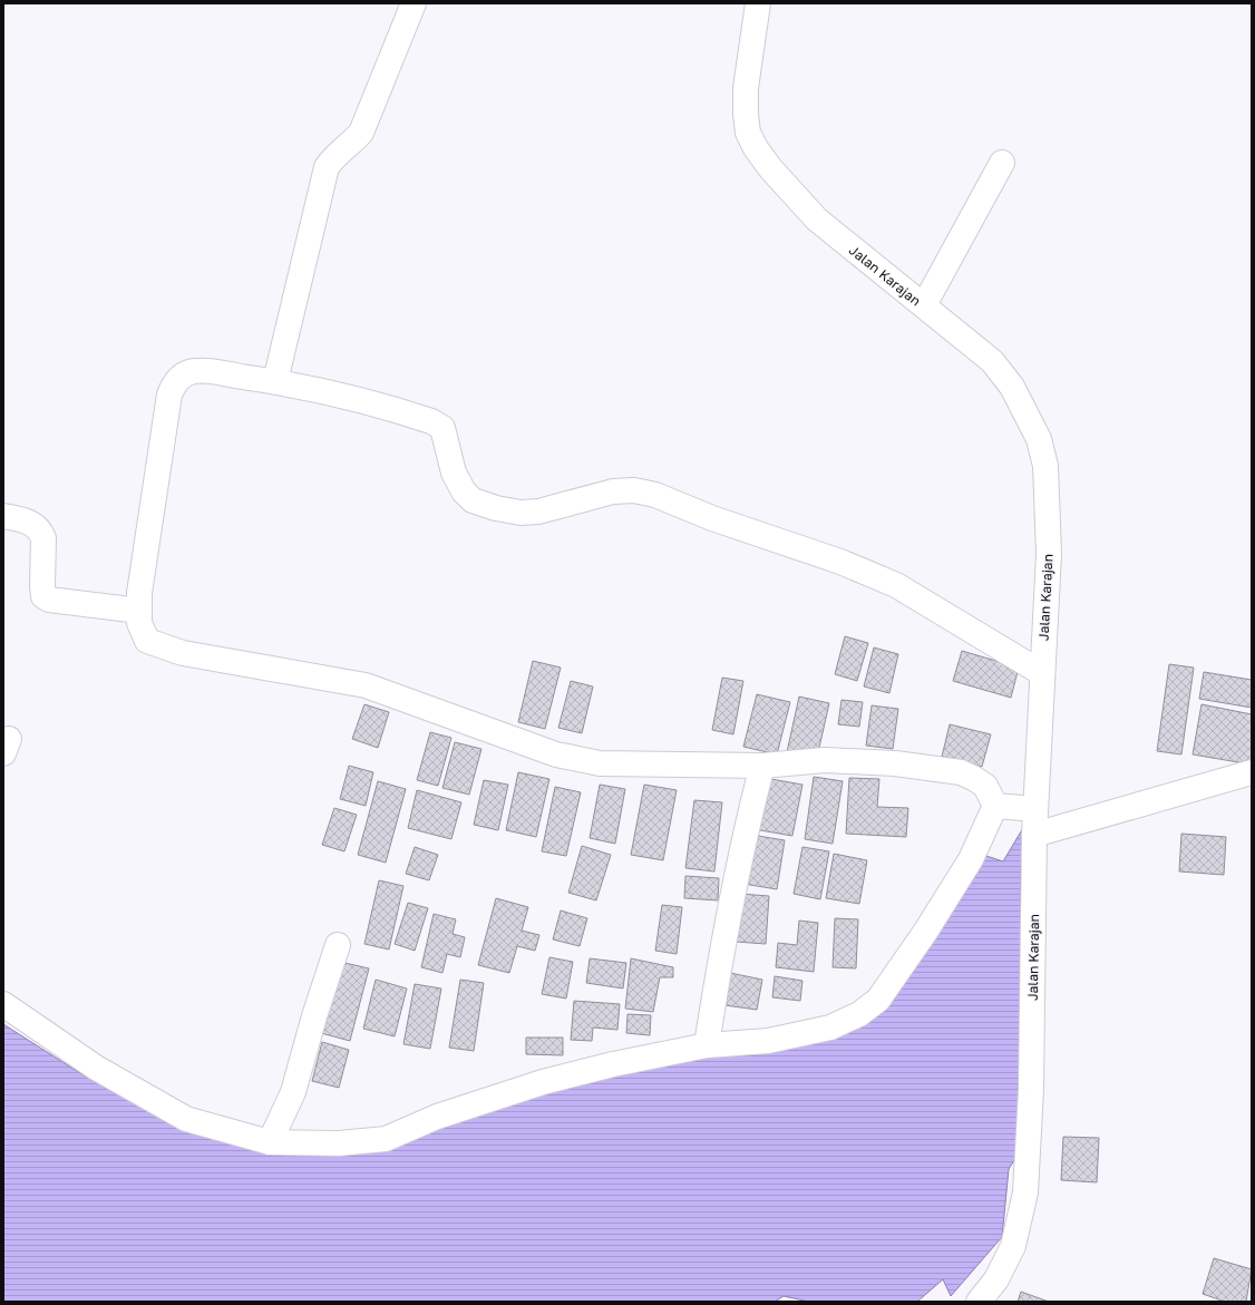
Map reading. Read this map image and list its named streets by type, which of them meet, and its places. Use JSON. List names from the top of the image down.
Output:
{
  "streets": {
    "street": ["Jalan Karajan"]
  }
}
